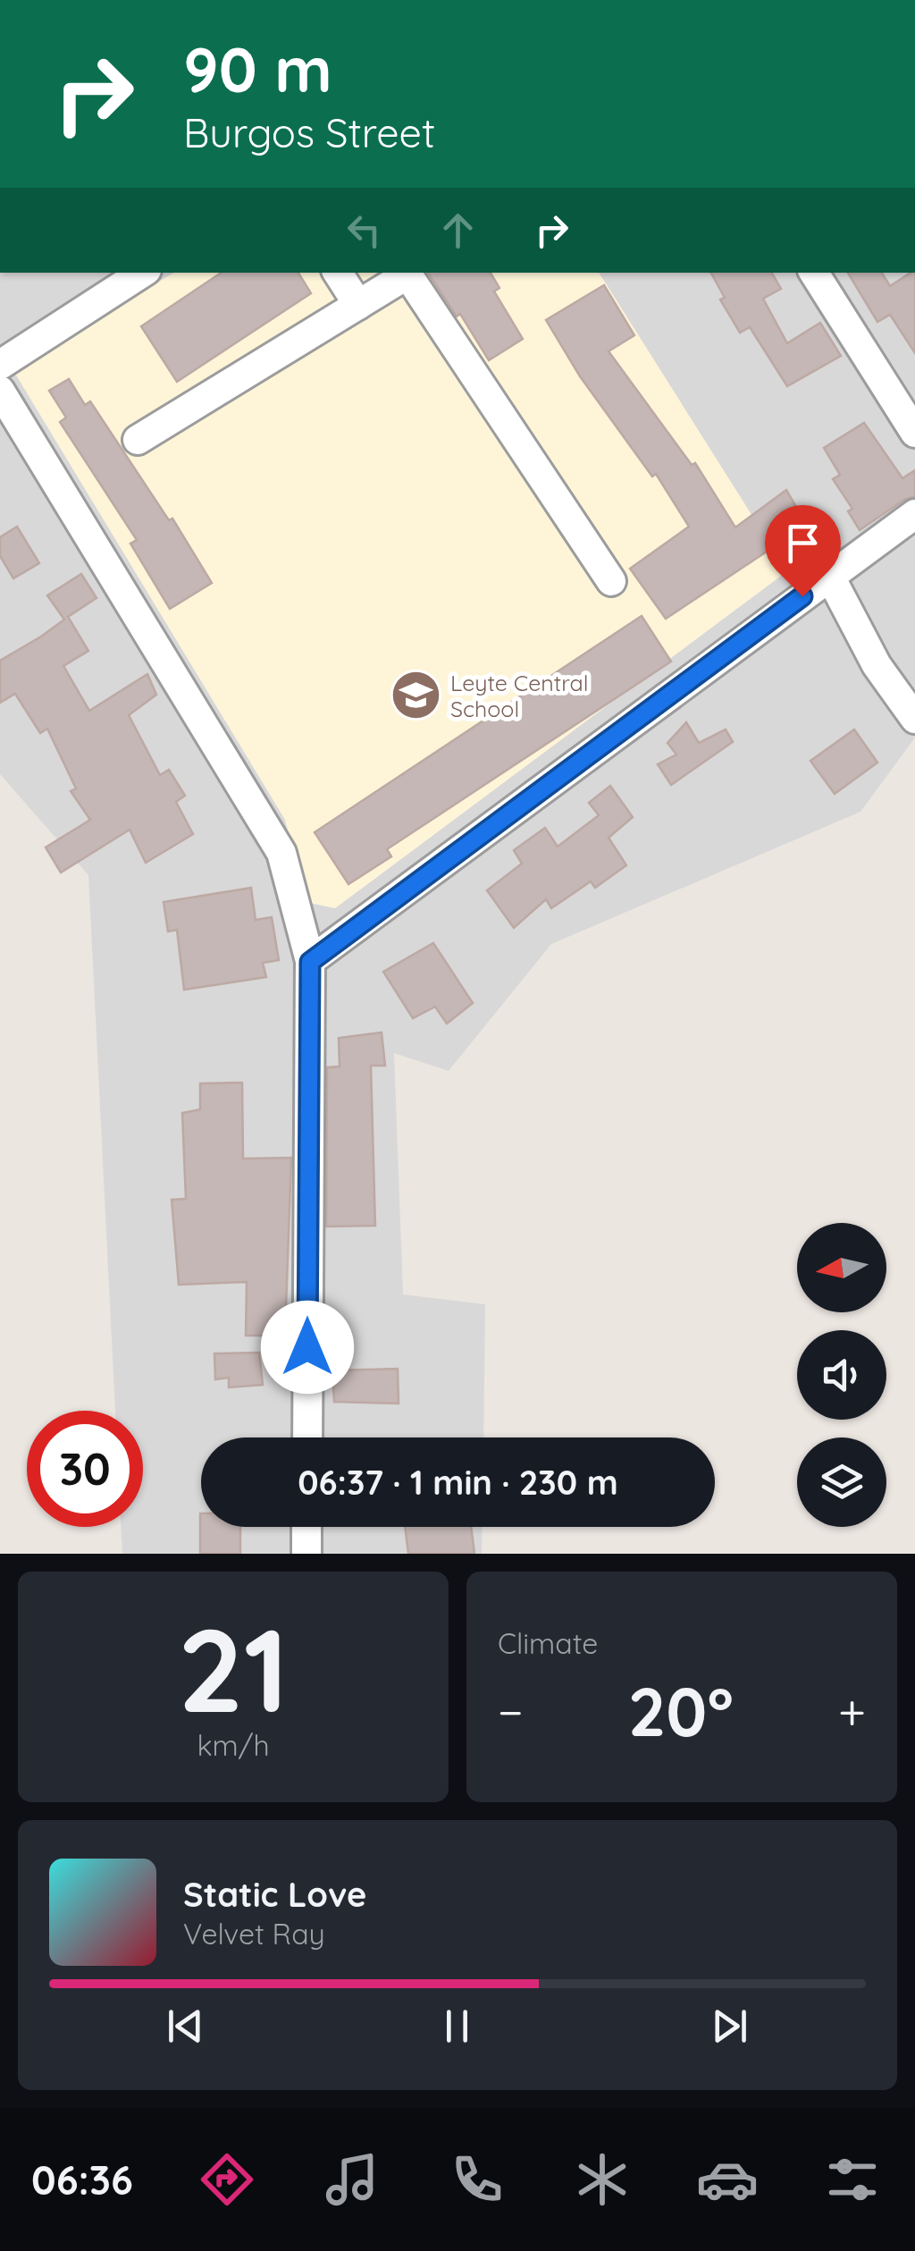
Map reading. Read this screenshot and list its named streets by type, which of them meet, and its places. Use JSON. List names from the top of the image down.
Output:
{
  "places": {
    "school or university": ["Leyte Central School"]
  },
  "north": "left",
  "page": {
    "turn": ["90 m", "Burgos Street"],
    "limit": "30",
    "trip": "06:37 · 1 min · 230 m",
    "tile": [
      ["21", "km/h"],
      "Climate"
    ],
    "heat": ["−", "20°", "+"],
    "song": ["Static Love", "Velvet Ray"],
    "tabs": "06:36"
  }
}
